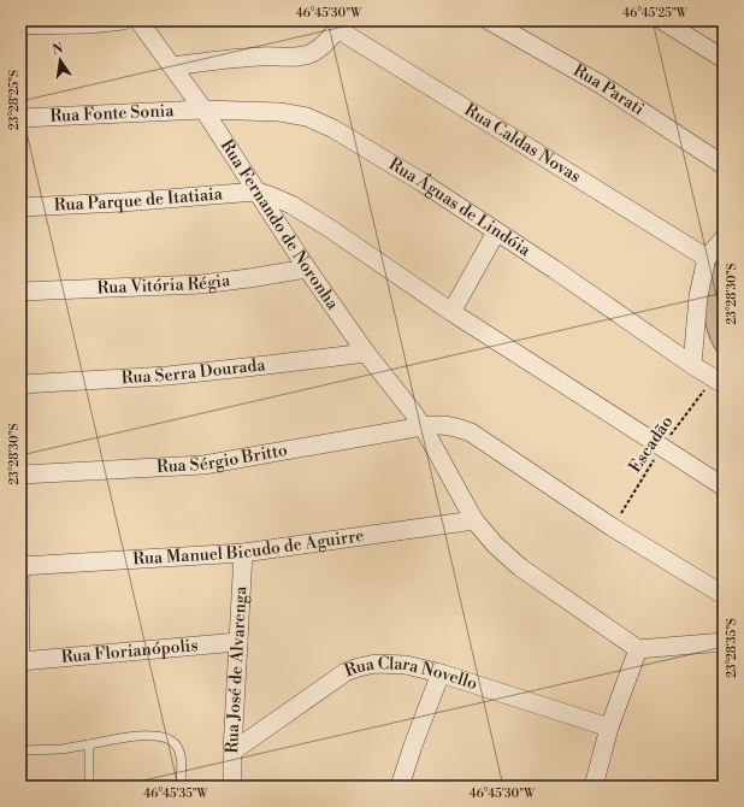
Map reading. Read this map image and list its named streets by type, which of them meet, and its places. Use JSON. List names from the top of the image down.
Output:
{
  "streets": {
    "street": [
      "Rua Parati",
      "Rua Fonte Sonia",
      "Rua Caldas Novas",
      "Rua Parque de Itatiaia",
      "Rua Águas de Lindóia",
      "Rua Fernando de Noronha",
      "Rua Vitória Régia",
      "Rua Serra Dourada",
      "Rua Sérgio Britto",
      "Rua Manuel Bicudo de Aguirre",
      "Rua Florianópolis",
      "Rua José de Alvarenga",
      "Rua Clara Novello"
    ],
    "path": ["Escadão"]
  },
  "crossings": [
    ["Rua Fonte Sonia", "Rua Águas de Lindóia"],
    ["Rua Fonte Sonia", "Rua Fernando de Noronha"],
    ["Rua Parque de Itatiaia", "Rua Fernando de Noronha"],
    ["Rua Águas de Lindóia", "Rua Fernando de Noronha"],
    ["Rua Águas de Lindóia", "Escadão"],
    ["Rua Fernando de Noronha", "Rua Vitória Régia"],
    ["Rua Fernando de Noronha", "Rua Serra Dourada"],
    ["Rua Fernando de Noronha", "Rua Sérgio Britto"],
    ["Rua Manuel Bicudo de Aguirre", "Rua José de Alvarenga"],
    ["Rua Florianópolis", "Rua José de Alvarenga"],
    ["Rua José de Alvarenga", "Rua Clara Novello"]
  ],
  "north": "top",
  "coordinates": [
    "46°45'30\"W",
    "46°45'25\"W",
    "23°28'25\"S",
    "23°28'30\"S",
    "23°28'35\"S",
    "46°45'35\"W"
  ]
}
